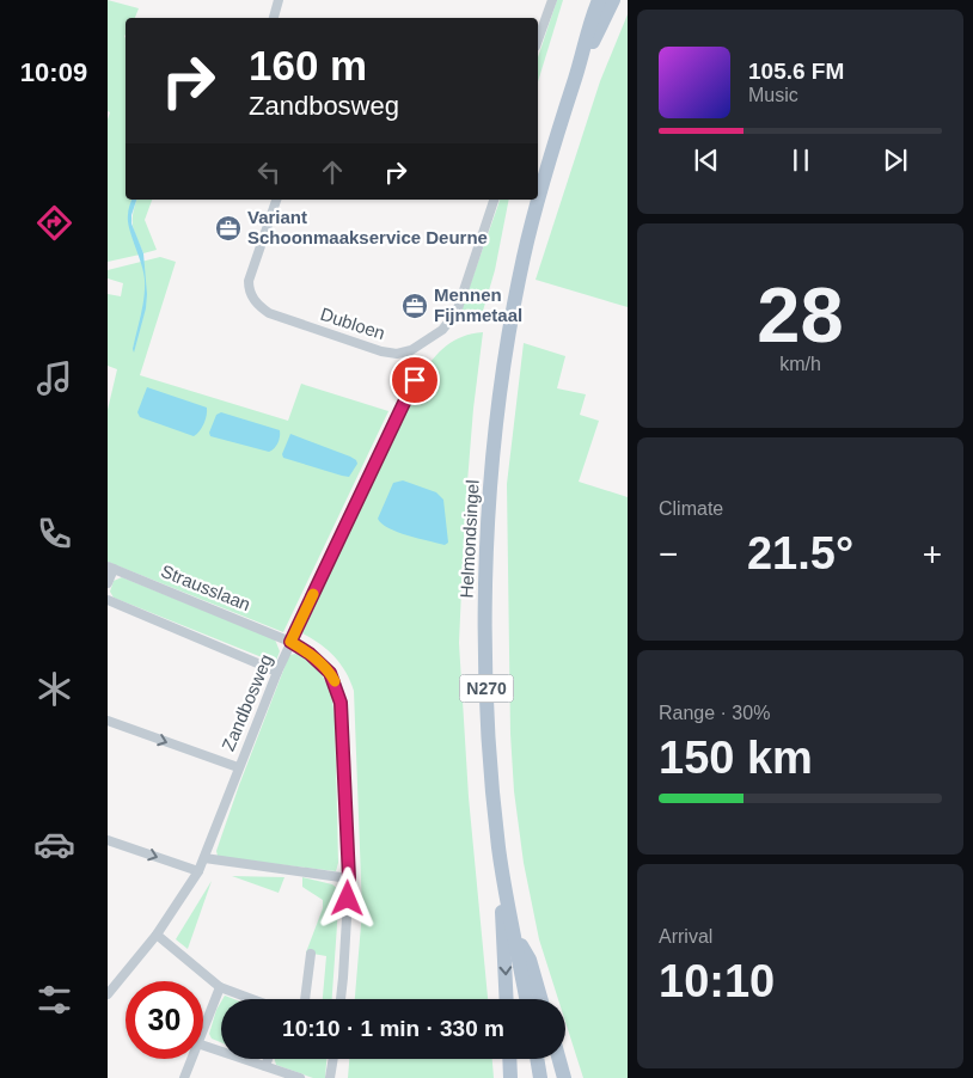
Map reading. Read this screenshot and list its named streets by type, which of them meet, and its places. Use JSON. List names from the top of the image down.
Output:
{
  "streets": {
    "main road": ["Helmondsingel", "N270"],
    "street": ["Dubloen", "Strausslaan", "Zandbosweg"]
  },
  "crossings": [
    ["Helmondsingel", "N270"],
    ["Strausslaan", "Zandbosweg"]
  ],
  "places": {
    "office": ["Variant Schoonmaakservice Deurne", "Mennen Fijnmetaal"]
  },
  "page": {
    "tabs": "10:09",
    "turn": ["160 m", "Zandbosweg"],
    "song": ["105.6 FM", "Music"],
    "tile": [
      ["28", "km/h"],
      "Climate",
      ["Range · 30%", "150 km"],
      ["Arrival", "10:10"]
    ],
    "heat": ["−", "21.5°", "+"],
    "limit": "30",
    "trip": "10:10 · 1 min · 330 m"
  }
}
